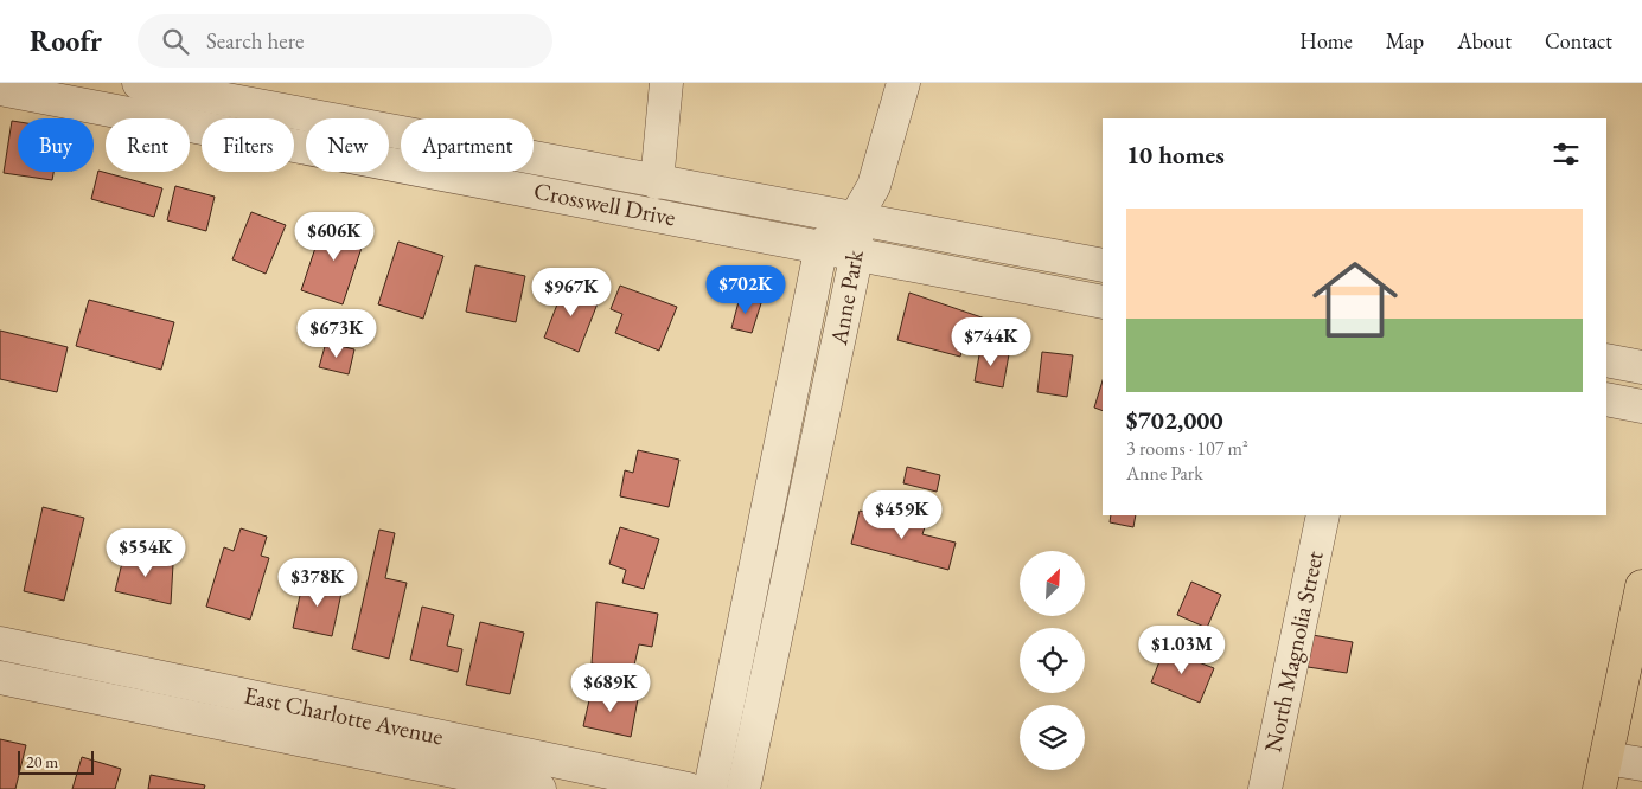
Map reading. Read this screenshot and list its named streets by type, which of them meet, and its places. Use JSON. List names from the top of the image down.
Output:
{
  "streets": {
    "street": [
      "Crosswell Drive",
      "Anne Park",
      "North Magnolia Street",
      "East Charlotte Avenue"
    ]
  },
  "crossings": [
    ["Crosswell Drive", "Anne Park"]
  ],
  "scale_bar": "20 m",
  "north": "top right",
  "page": {
    "header": "Roofr",
    "search": "Search here",
    "nav": [
      "Home",
      "Map",
      "About",
      "Contact"
    ],
    "chip": [
      "Buy",
      "Rent",
      "Filters",
      "New",
      "Apartment"
    ],
    "heading": "10 homes",
    "list": [
      {
        "name": "$702,000",
        "note": "3 rooms · 107 m² · Anne Park"
      }
    ],
    "price": [
      "$606K",
      "$702K",
      "$967K",
      "$673K",
      "$744K",
      "$459K",
      "$554K",
      "$378K",
      "$1.03M",
      "$689K"
    ],
    "scale": "20 m"
  }
}
